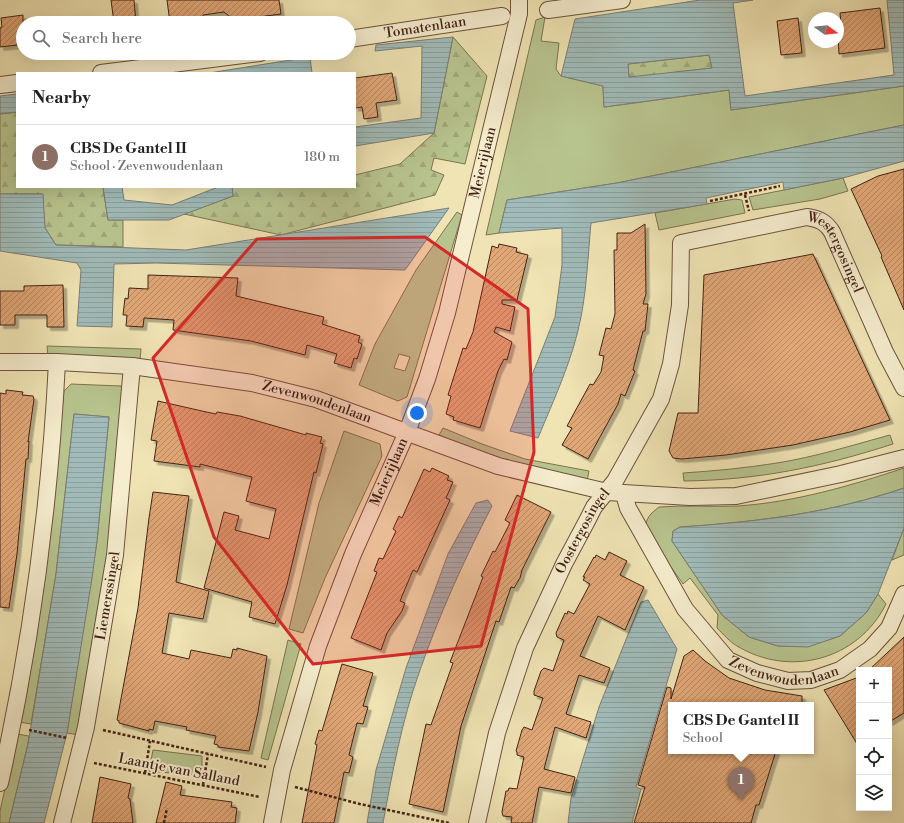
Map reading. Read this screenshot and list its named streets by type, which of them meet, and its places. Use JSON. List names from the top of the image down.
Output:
{
  "streets": {
    "street": [
      "Tomatenlaan",
      "Meierijlaan",
      "Westergosingel",
      "Zevenwoudenlaan",
      "Oostergosingel",
      "Liemerssingel"
    ],
    "path": ["Laantje van Salland"]
  },
  "crossings": [
    ["Meierijlaan", "Zevenwoudenlaan"],
    ["Meierijlaan", "Laantje van Salland"],
    ["Westergosingel", "Oostergosingel"],
    ["Zevenwoudenlaan", "Oostergosingel"],
    ["Zevenwoudenlaan", "Liemerssingel"],
    ["Liemerssingel", "Laantje van Salland"]
  ],
  "north": "right",
  "page": {
    "search": "Search here",
    "heading": "Nearby",
    "list": [
      {
        "mark": "1",
        "name": "CBS De Gantel II",
        "note": "School · Zevenwoudenlaan",
        "value": "180 m"
      }
    ],
    "map_buttons": ["+", "−"],
    "popup": ["CBS De Gantel II", "School"],
    "pins": "1"
  }
}
